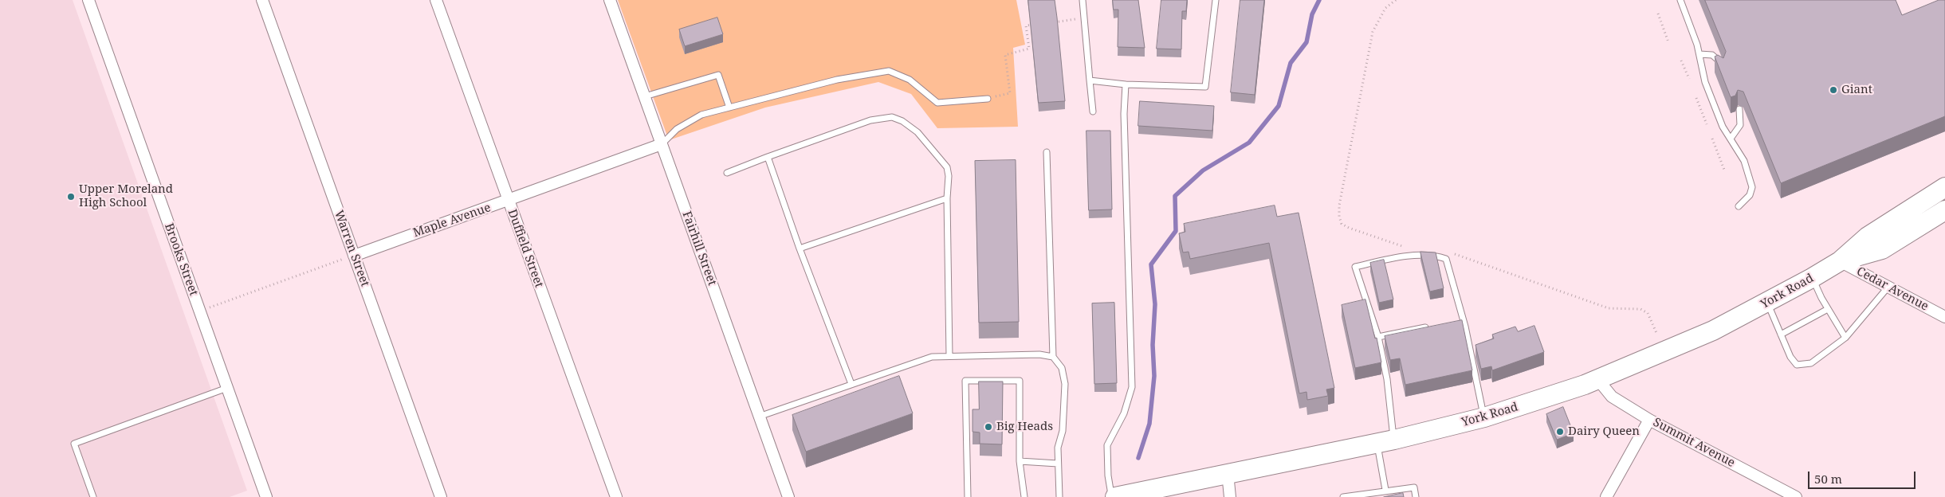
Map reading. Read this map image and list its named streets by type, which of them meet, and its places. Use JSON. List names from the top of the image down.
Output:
{
  "streets": {
    "highway": ["York Road"],
    "street": [
      "Maple Avenue",
      "Warren Street",
      "Duffield Street",
      "Fairhill Street",
      "Brooks Street",
      "Cedar Avenue",
      "Summit Avenue"
    ]
  },
  "crossings": [
    ["Maple Avenue", "Warren Street"],
    ["Maple Avenue", "Duffield Street"],
    ["Maple Avenue", "Fairhill Street"],
    ["Cedar Avenue", "York Road"],
    ["York Road", "Summit Avenue"]
  ],
  "places": [
    "Giant",
    "Upper Moreland High School",
    "Big Heads",
    "Dairy Queen"
  ],
  "scale_bar": "50 m"
}
